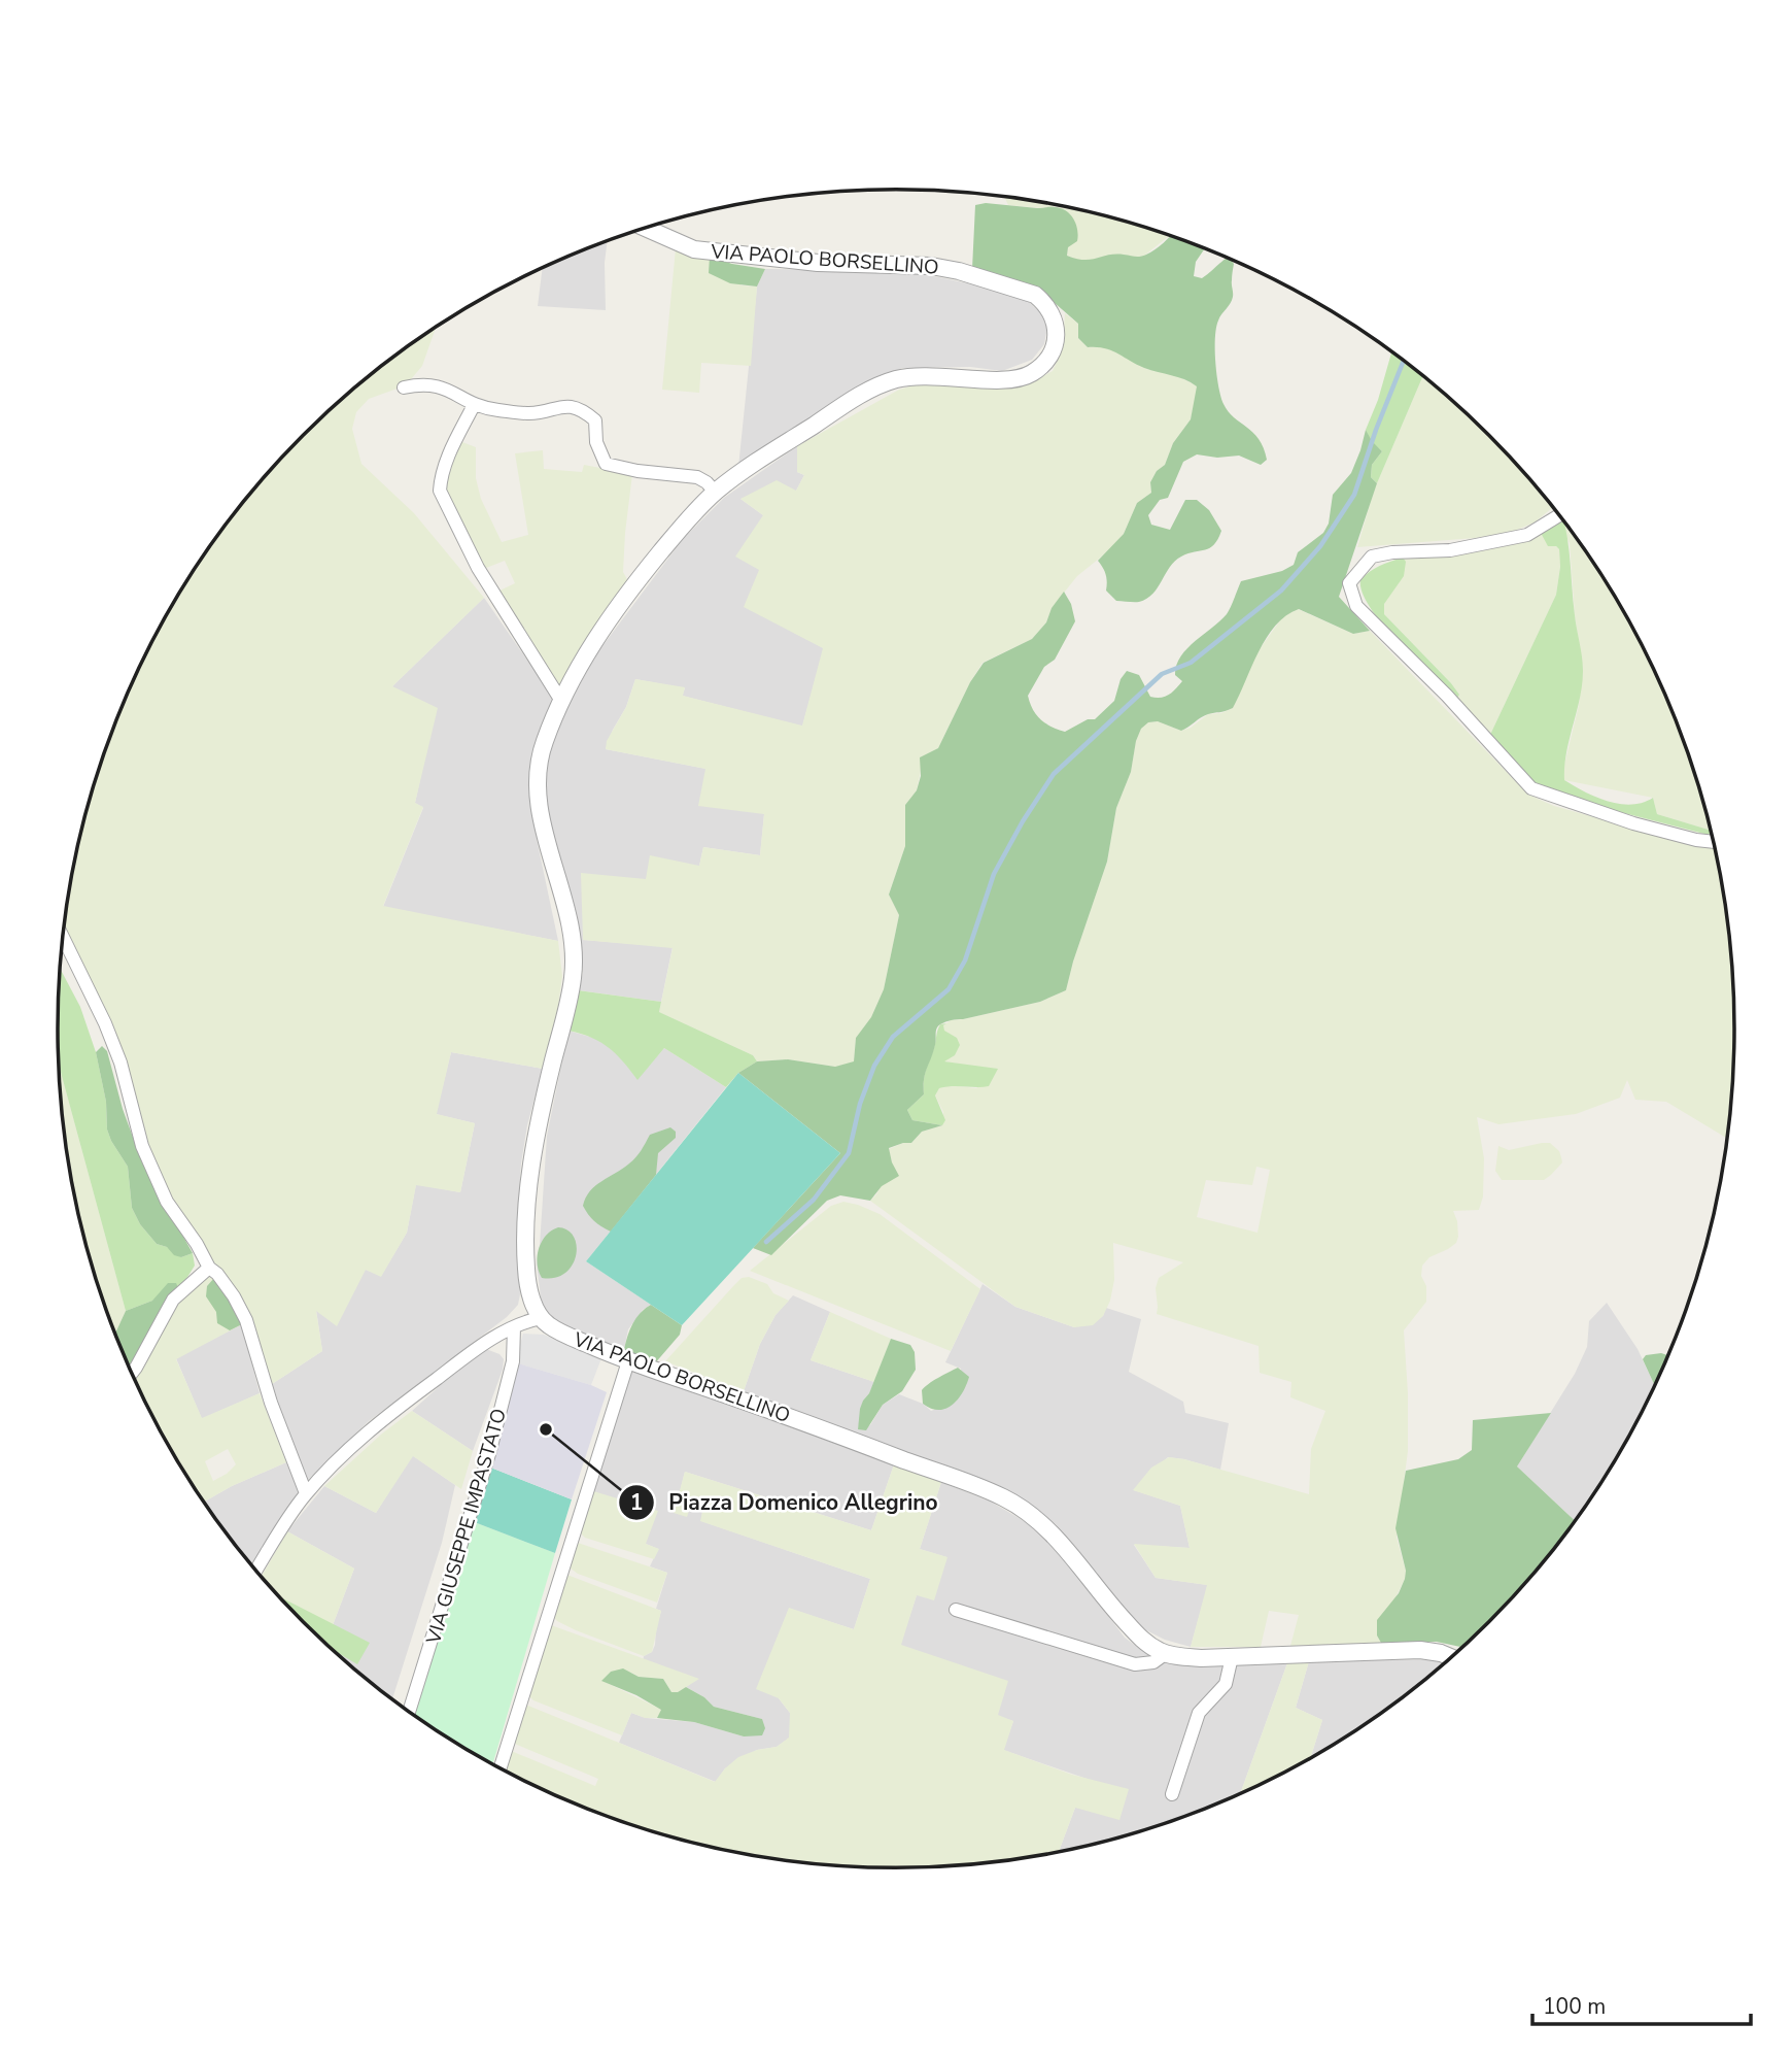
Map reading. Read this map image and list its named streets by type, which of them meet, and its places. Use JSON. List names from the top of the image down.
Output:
{
  "streets": {
    "street": ["VIA PAOLO BORSELLINO", "VIA GIUSEPPE IMPASTATO"]
  },
  "places": ["Piazza Domenico Allegrino"],
  "scale_bar": "100 m"
}
